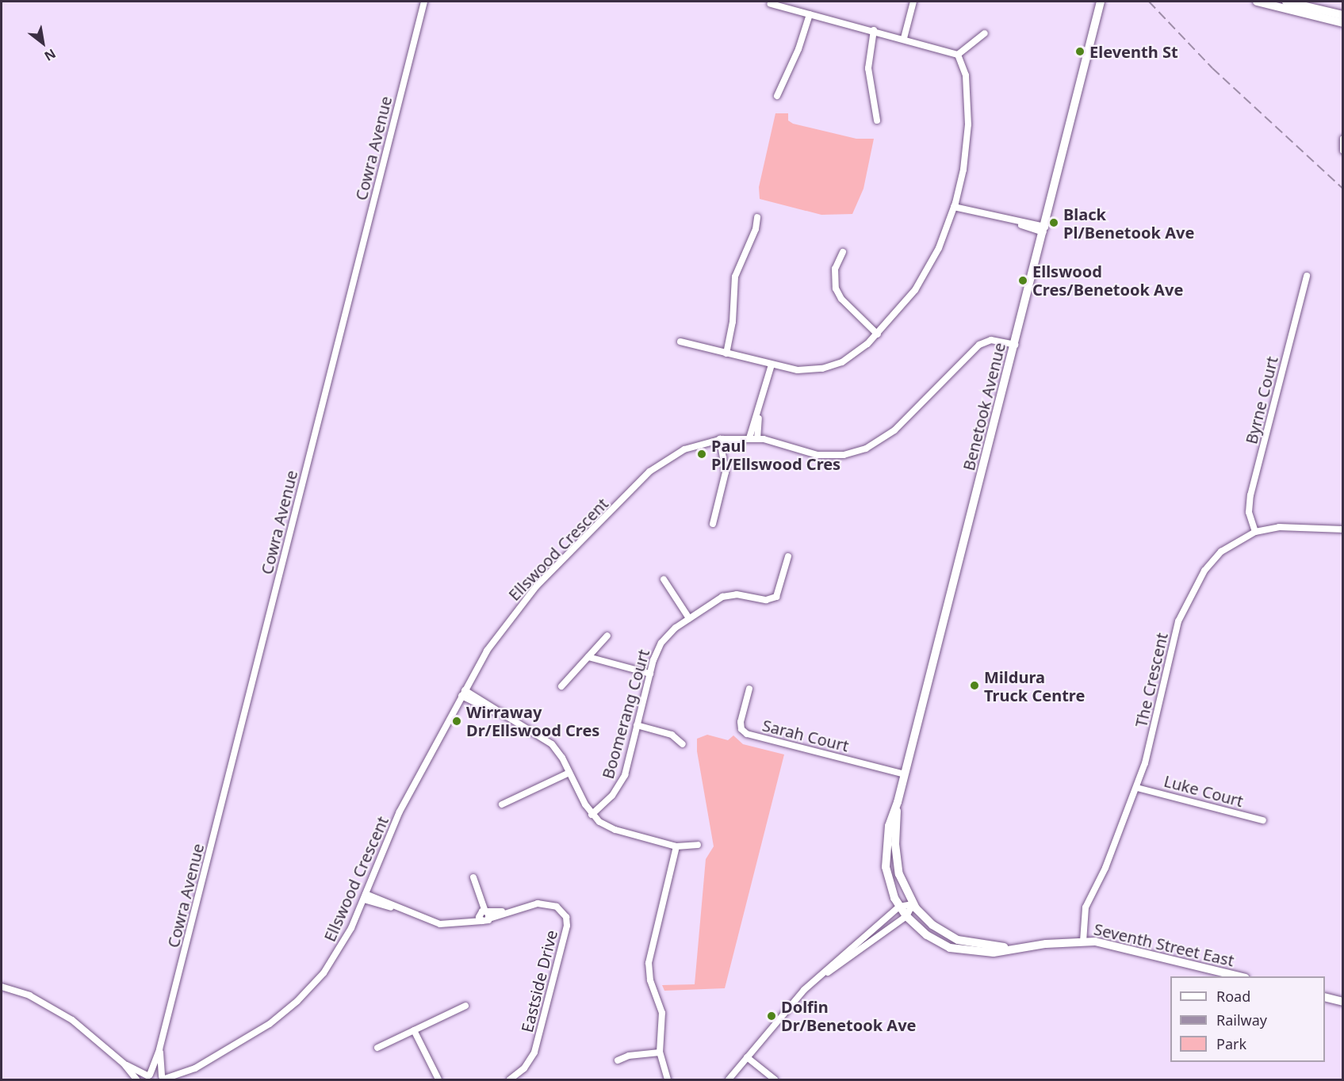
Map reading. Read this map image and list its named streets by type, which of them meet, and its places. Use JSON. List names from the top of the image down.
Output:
{
  "streets": {
    "main road": ["Benetook Avenue", "Seventh Street East"],
    "street": [
      "Cowra Avenue",
      "Byrne Court",
      "Ellswood Crescent",
      "The Crescent",
      "Boomerang Court",
      "Sarah Court",
      "Luke Court",
      "Eastside Drive"
    ]
  },
  "crossings": [
    ["Byrne Court", "The Crescent"],
    ["Benetook Avenue", "Ellswood Crescent"],
    ["Benetook Avenue", "Sarah Court"],
    ["Benetook Avenue", "Seventh Street East"],
    ["Ellswood Crescent", "Eastside Drive"],
    ["The Crescent", "Luke Court"],
    ["The Crescent", "Seventh Street East"]
  ],
  "places": [
    "Eleventh St",
    "Black Pl/Benetook Ave",
    "Ellswood Cres/Benetook Ave",
    "Paul Pl/Ellswood Cres",
    "Mildura Truck Centre",
    "Wirraway Dr/Ellswood Cres",
    "Dolfin Dr/Benetook Ave"
  ],
  "legend": ["Road", "Railway", "Park"],
  "north": "bottom right"
}
